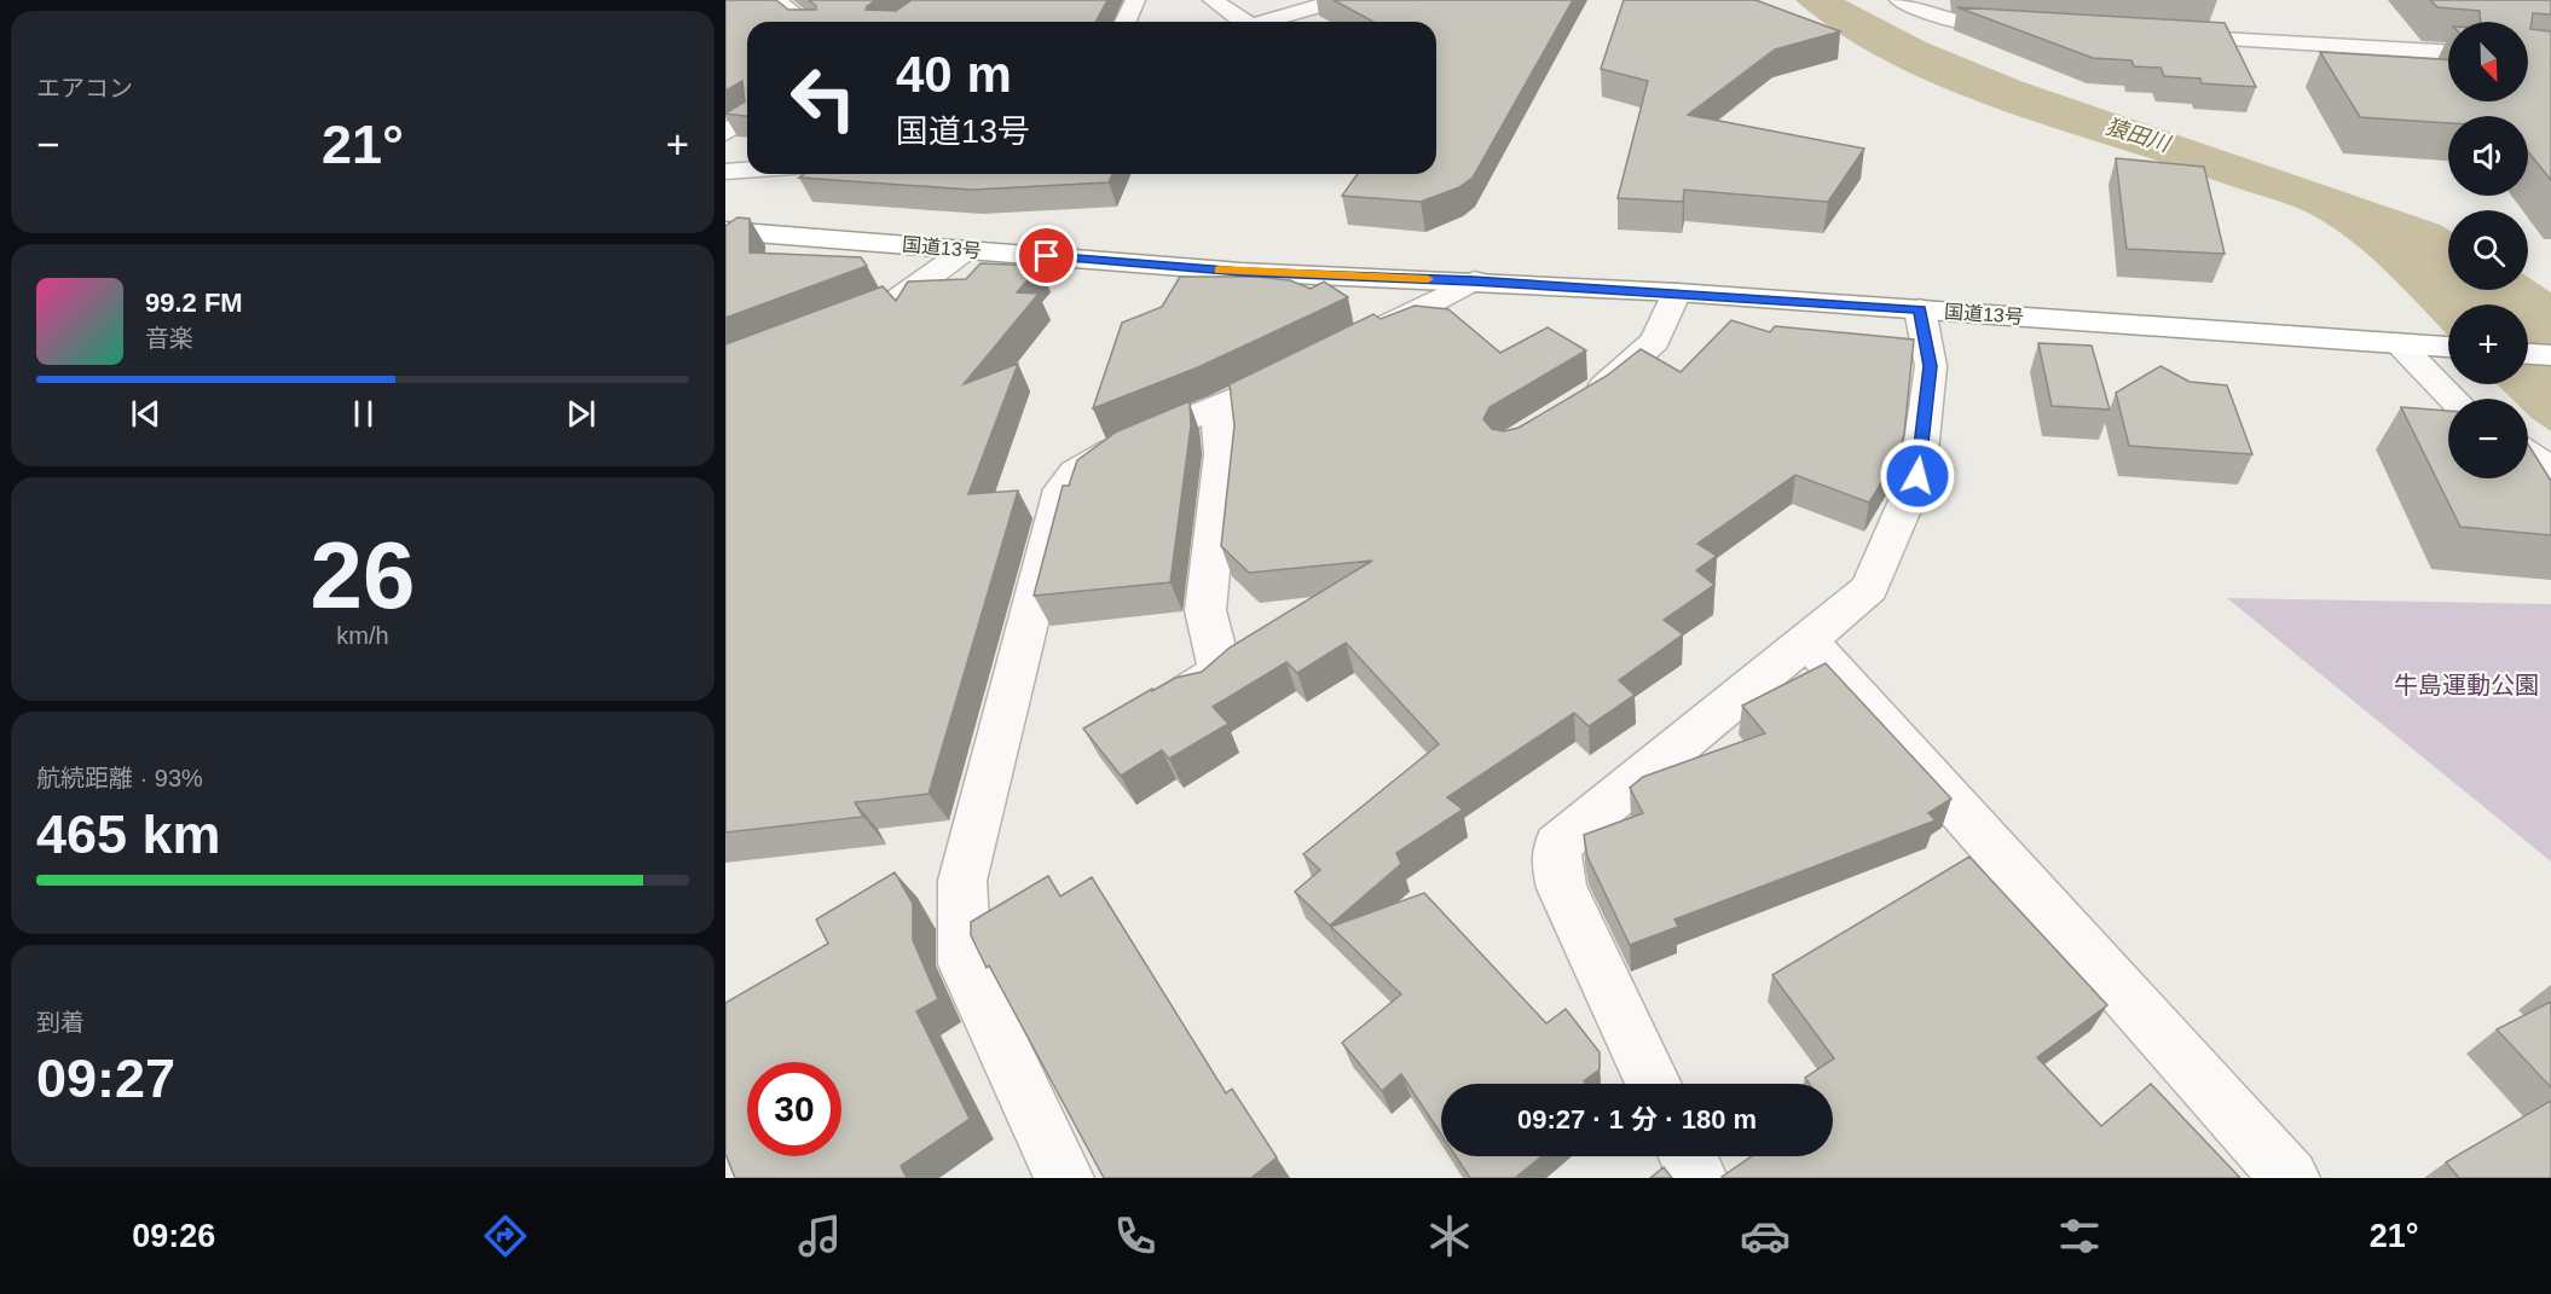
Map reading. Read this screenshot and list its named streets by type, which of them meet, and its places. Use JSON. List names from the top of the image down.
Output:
{
  "streets": {
    "highway": ["国道13号"]
  },
  "water": ["猿田川"],
  "parks": ["牛島運動公園"],
  "north": "bottom right",
  "page": {
    "tile": [
      "エアコン",
      ["26", "km/h"],
      ["航続距離 · 93%", "465 km"],
      ["到着", "09:27"]
    ],
    "map_buttons": ["+", "−"],
    "turn": ["40 m", "国道13号"],
    "heat": ["−", "21°", "+"],
    "song": ["99.2 FM", "音楽"],
    "limit": "30",
    "trip": "09:27 · 1 分 · 180 m",
    "tabs": ["09:26", "21°"]
  }
}
